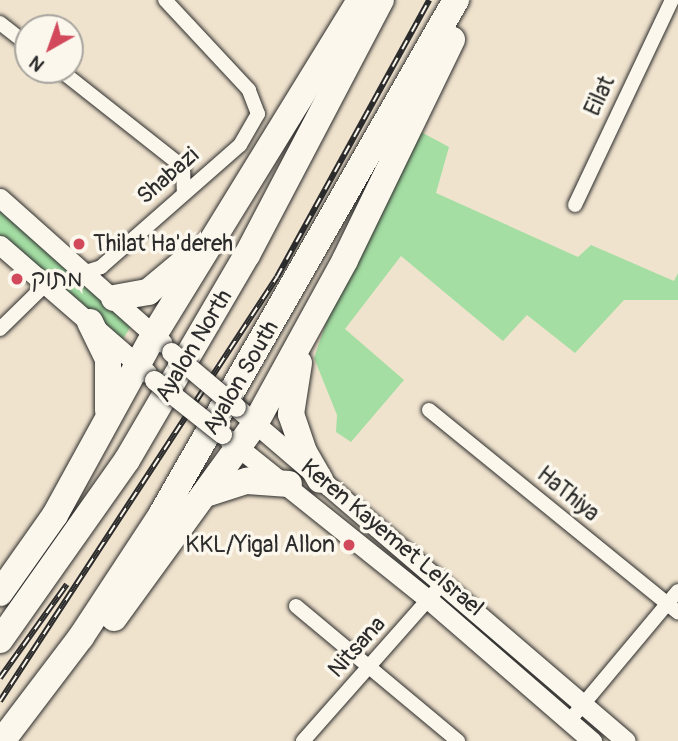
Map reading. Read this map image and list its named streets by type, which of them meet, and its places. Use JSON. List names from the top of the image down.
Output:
{
  "streets": {
    "highway": ["Ayalon North", "Ayalon South"],
    "street": [
      "Eilat",
      "Shabazi",
      "HaThiya",
      "Keren Kayemet LeIsrael",
      "Nitsana"
    ]
  },
  "crossings": [
    ["Shabazi", "Keren Kayemet LeIsrael"],
    ["Keren Kayemet LeIsrael", "Nitsana"]
  ],
  "places": ["Thilat Ha'dereh", "מתוק", "KKL/Yigal Allon"],
  "north": "bottom left"
}
